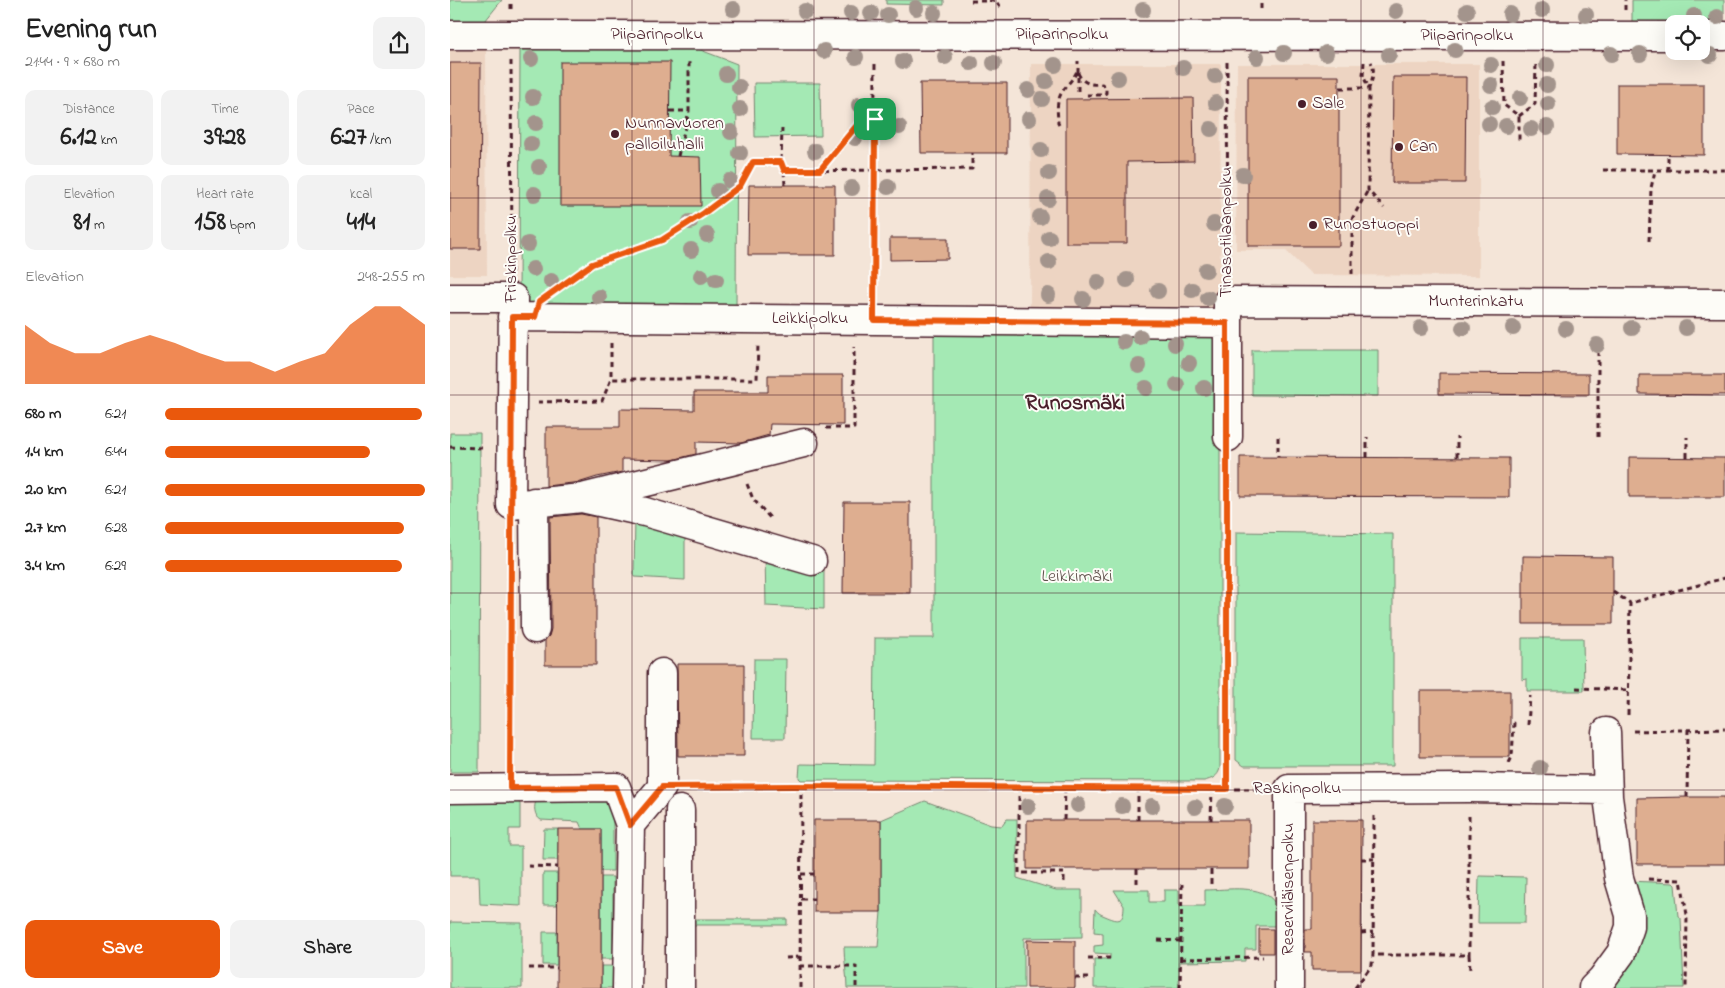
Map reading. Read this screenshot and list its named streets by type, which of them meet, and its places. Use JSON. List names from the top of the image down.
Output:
{
  "streets": {
    "street": [
      "Piiparinpolku",
      "Tinasotilaanpolku",
      "Friskinpolku",
      "Munterinkatu",
      "Leikkipolku",
      "Raskinpolku",
      "Reserviläisenpolku"
    ]
  },
  "crossings": [
    ["Piiparinpolku", "Tinasotilaanpolku"],
    ["Piiparinpolku", "Friskinpolku"],
    ["Tinasotilaanpolku", "Munterinkatu"],
    ["Tinasotilaanpolku", "Leikkipolku"],
    ["Friskinpolku", "Leikkipolku"],
    ["Munterinkatu", "Leikkipolku"],
    ["Raskinpolku", "Reserviläisenpolku"]
  ],
  "districts": ["Runosmäki"],
  "parks": ["Leikkimäki"],
  "places": [
    "Sale",
    "Nunnavuoren palloiluhalli",
    "Can",
    "Runostuoppi"
  ],
  "page": {
    "heading": ["Evening run", "21:44 · 9 × 680 m"],
    "stats": [
      ["Distance", "6.12 km"],
      ["Time", "39:28"],
      ["Pace", "6:27 /km"],
      ["Elevation", "81 m"],
      ["Heart rate", "158 bpm"],
      ["kcal", "414"]
    ],
    "chart": ["Elevation", "248–255 m"],
    "list": [
      {
        "name": "680 m",
        "note": "6:21"
      },
      {
        "name": "1.4 km",
        "note": "6:44"
      },
      {
        "name": "2.0 km",
        "note": "6:21"
      },
      {
        "name": "2.7 km",
        "note": "6:28"
      },
      {
        "name": "3.4 km",
        "note": "6:29"
      }
    ],
    "buttons": ["Save", "Share"]
  }
}
